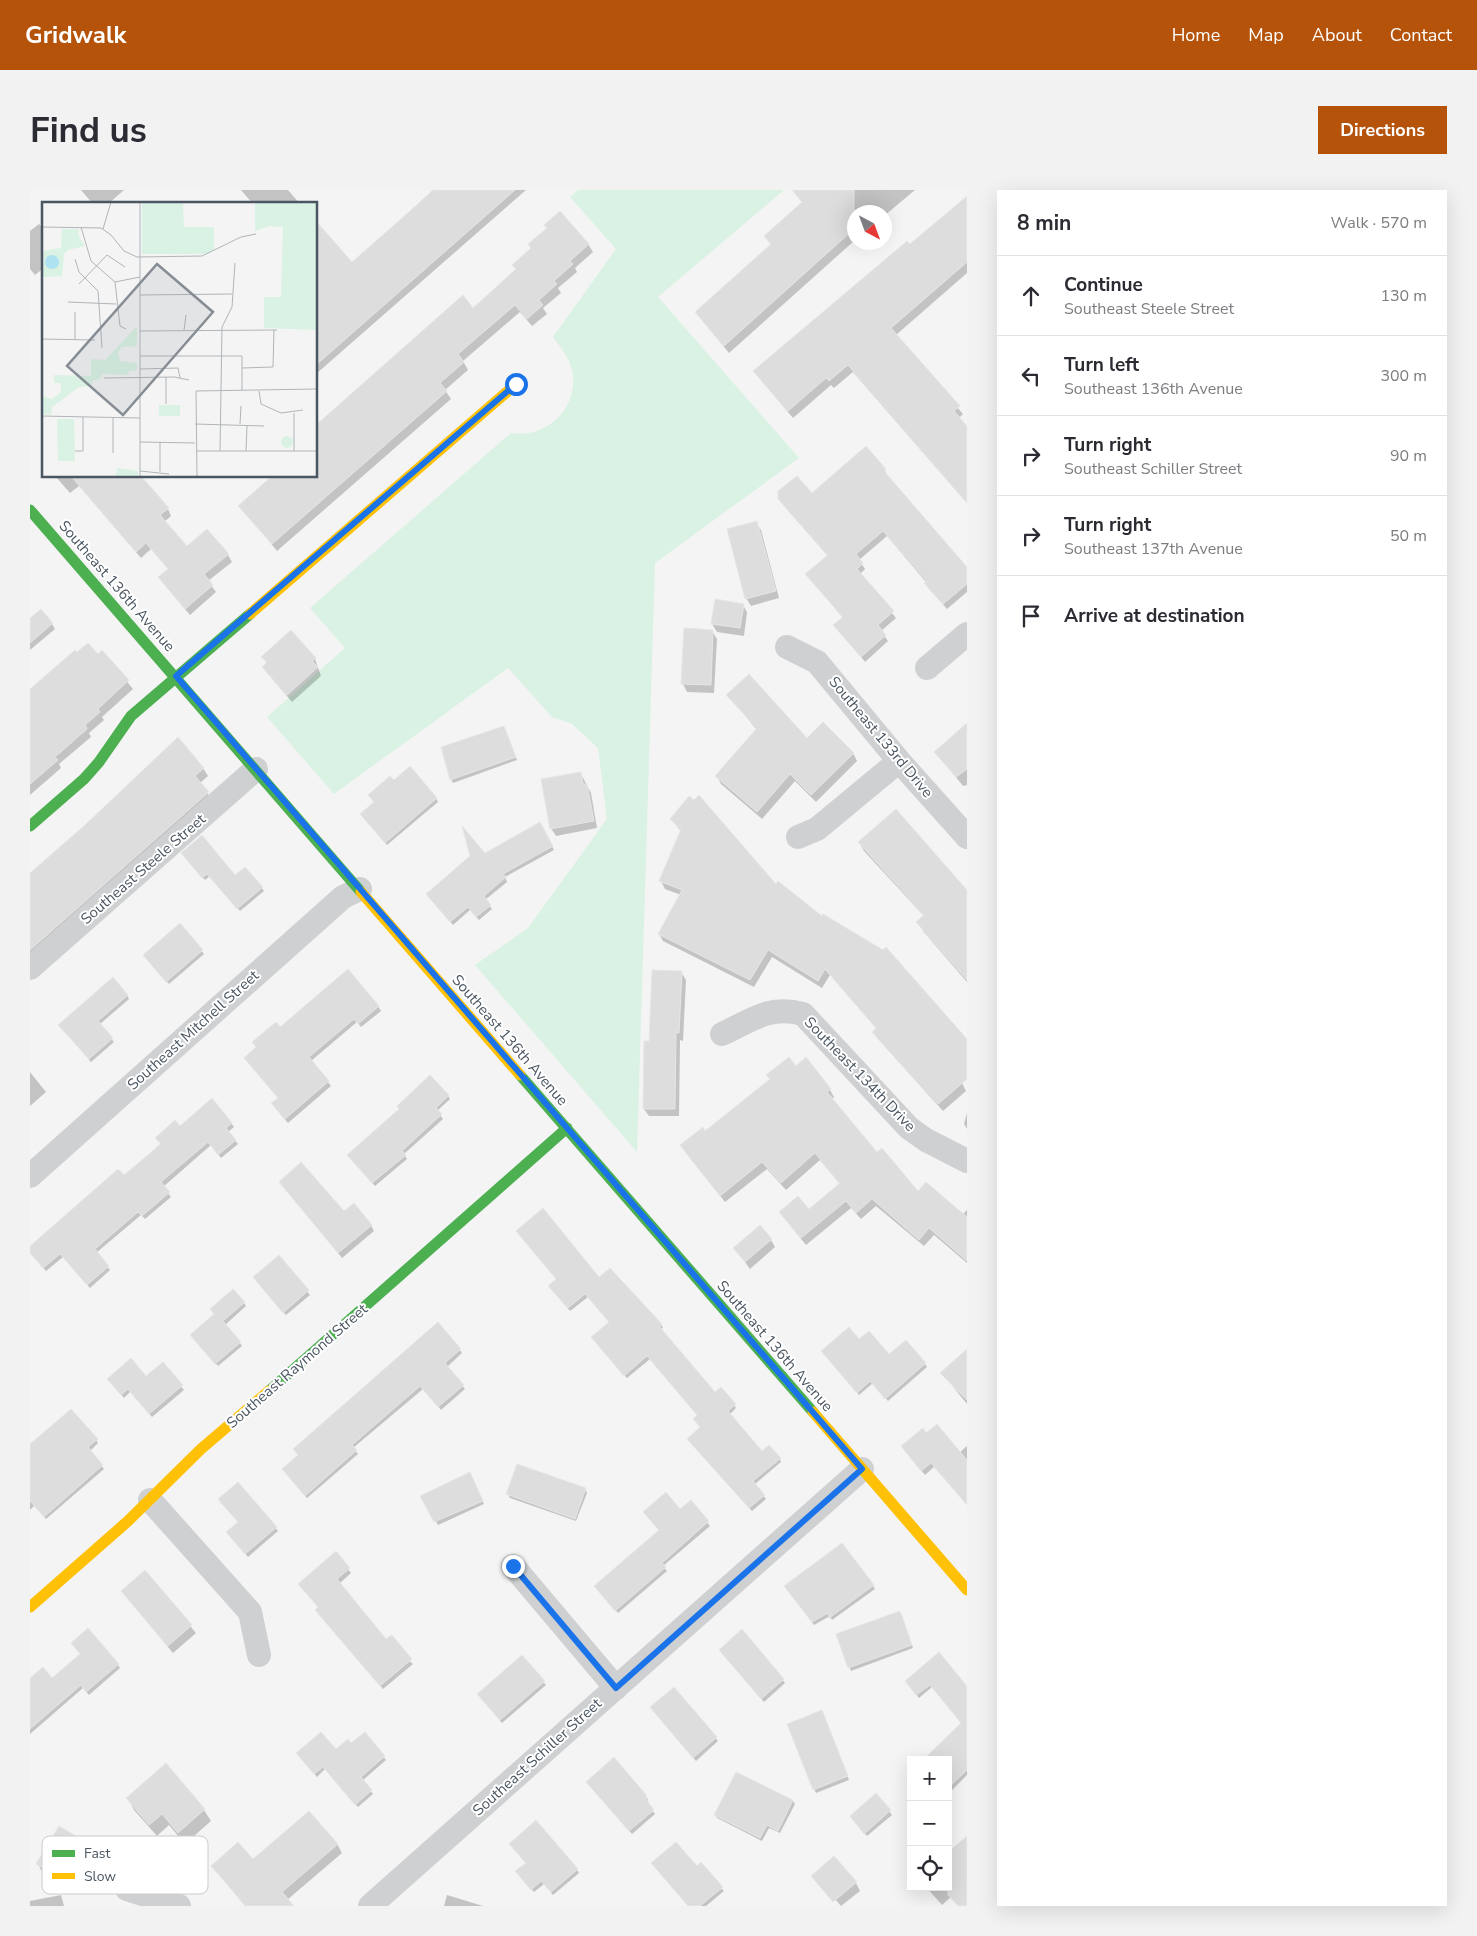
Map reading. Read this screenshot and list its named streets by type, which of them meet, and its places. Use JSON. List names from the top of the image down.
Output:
{
  "streets": {
    "street": [
      "Southeast 136th Avenue",
      "Southeast 133rd Drive",
      "Southeast Steele Street",
      "Southeast Mitchell Street",
      "Southeast 134th Drive",
      "Southeast Raymond Street",
      "Southeast Schiller Street"
    ]
  },
  "crossings": [
    ["Southeast 136th Avenue", "Southeast Steele Street"],
    ["Southeast 136th Avenue", "Southeast Mitchell Street"],
    ["Southeast 136th Avenue", "Southeast Raymond Street"],
    ["Southeast 136th Avenue", "Southeast Schiller Street"]
  ],
  "legend": ["Fast", "Slow"],
  "north": "bottom right",
  "page": {
    "header": "Gridwalk",
    "nav": [
      "Home",
      "Map",
      "About",
      "Contact"
    ],
    "buttons": "Directions",
    "title": "Find us",
    "heading": ["8 min", "Walk · 570 m"],
    "list": [
      ["Continue", "Southeast Steele Street", "130 m"],
      ["Turn left", "Southeast 136th Avenue", "300 m"],
      ["Turn right", "Southeast Schiller Street", "90 m"],
      ["Turn right", "Southeast 137th Avenue", "50 m"],
      "Arrive at destination"
    ],
    "map_buttons": ["+", "−"]
  }
}
